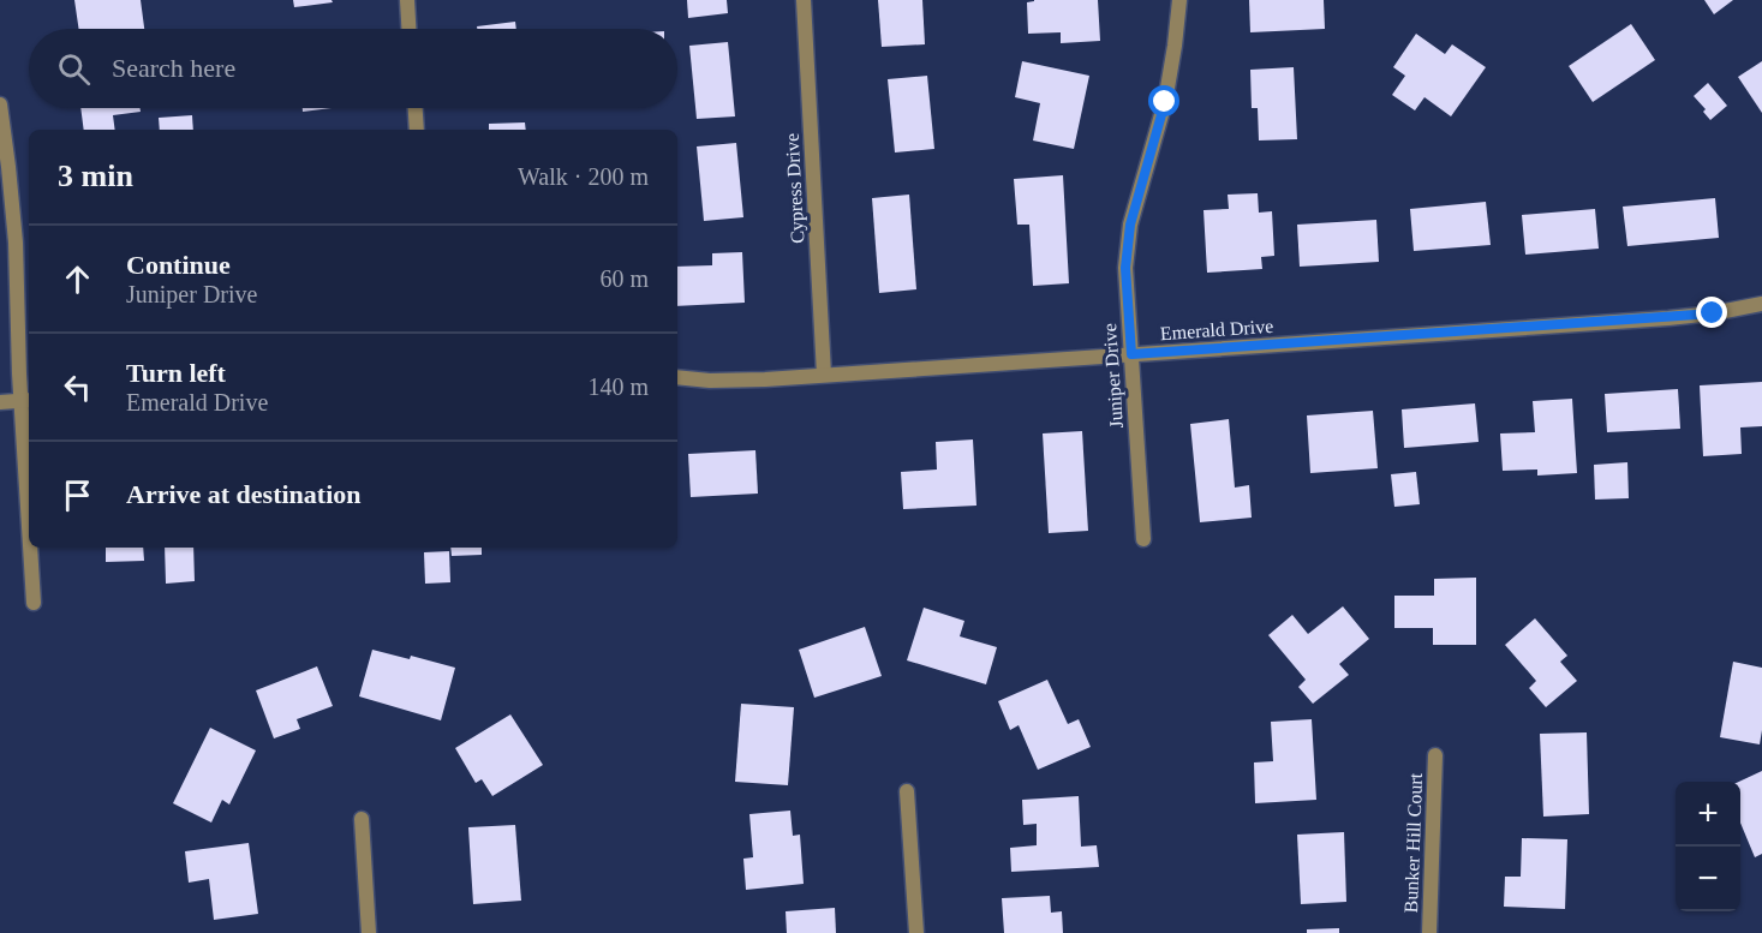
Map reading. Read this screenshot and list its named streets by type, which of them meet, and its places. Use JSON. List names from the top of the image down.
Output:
{
  "streets": {
    "street": [
      "Cypress Drive",
      "Emerald Drive",
      "Juniper Drive",
      "Bunker Hill Court"
    ]
  },
  "crossings": [
    ["Cypress Drive", "Emerald Drive"],
    ["Emerald Drive", "Juniper Drive"]
  ],
  "page": {
    "search": "Search here",
    "heading": ["3 min", "Walk · 200 m"],
    "list": [
      ["Continue", "Juniper Drive", "60 m"],
      ["Turn left", "Emerald Drive", "140 m"],
      "Arrive at destination"
    ],
    "map_buttons": ["+", "−"]
  }
}
